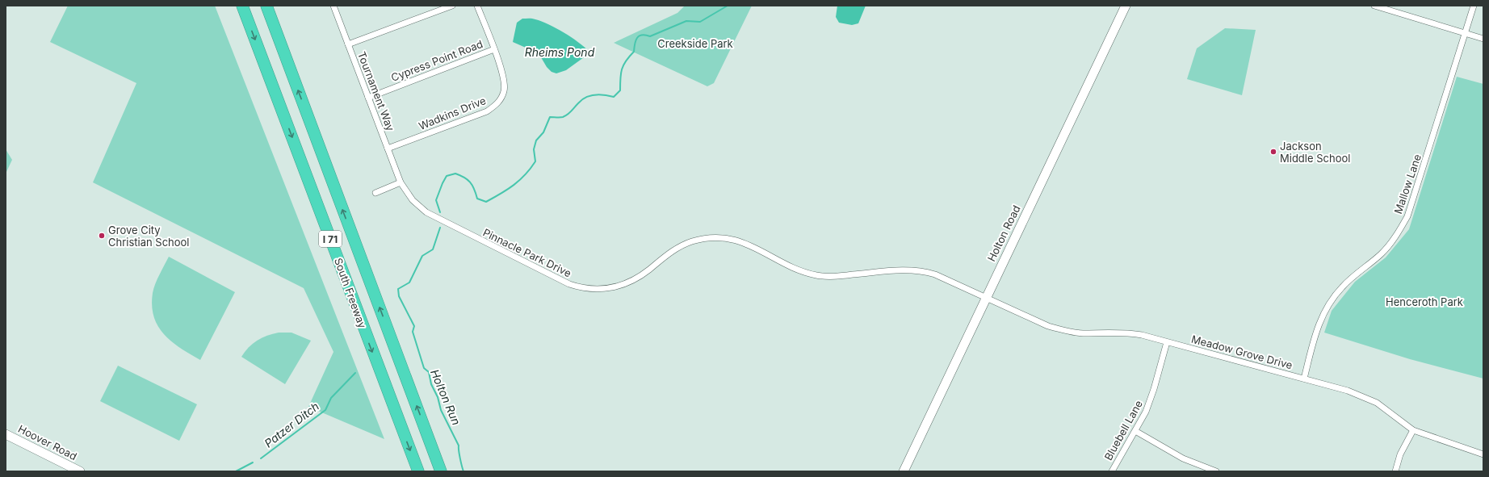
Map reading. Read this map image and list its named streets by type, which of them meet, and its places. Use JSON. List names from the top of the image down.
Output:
{
  "streets": {
    "highway": ["I 71", "South Freeway"],
    "street": [
      "Cypress Point Road",
      "Tournament Way",
      "Wadkins Drive",
      "Mallow Lane",
      "Holton Road",
      "Pinnacle Park Drive",
      "Meadow Grove Drive",
      "Bluebell Lane",
      "Hoover Road"
    ]
  },
  "crossings": [
    ["Cypress Point Road", "Tournament Way"],
    ["Cypress Point Road", "Wadkins Drive"],
    ["Tournament Way", "Wadkins Drive"],
    ["Tournament Way", "Pinnacle Park Drive"],
    ["Mallow Lane", "Meadow Grove Drive"],
    ["Holton Road", "Pinnacle Park Drive"],
    ["Holton Road", "Meadow Grove Drive"],
    ["Pinnacle Park Drive", "Meadow Grove Drive"],
    ["Meadow Grove Drive", "Bluebell Lane"]
  ],
  "water": ["Rheims Pond", "Holton Run", "Patzer Ditch"],
  "parks": ["Creekside Park", "Henceroth Park"],
  "places": ["Jackson Middle School", "Grove City Christian School"]
}
